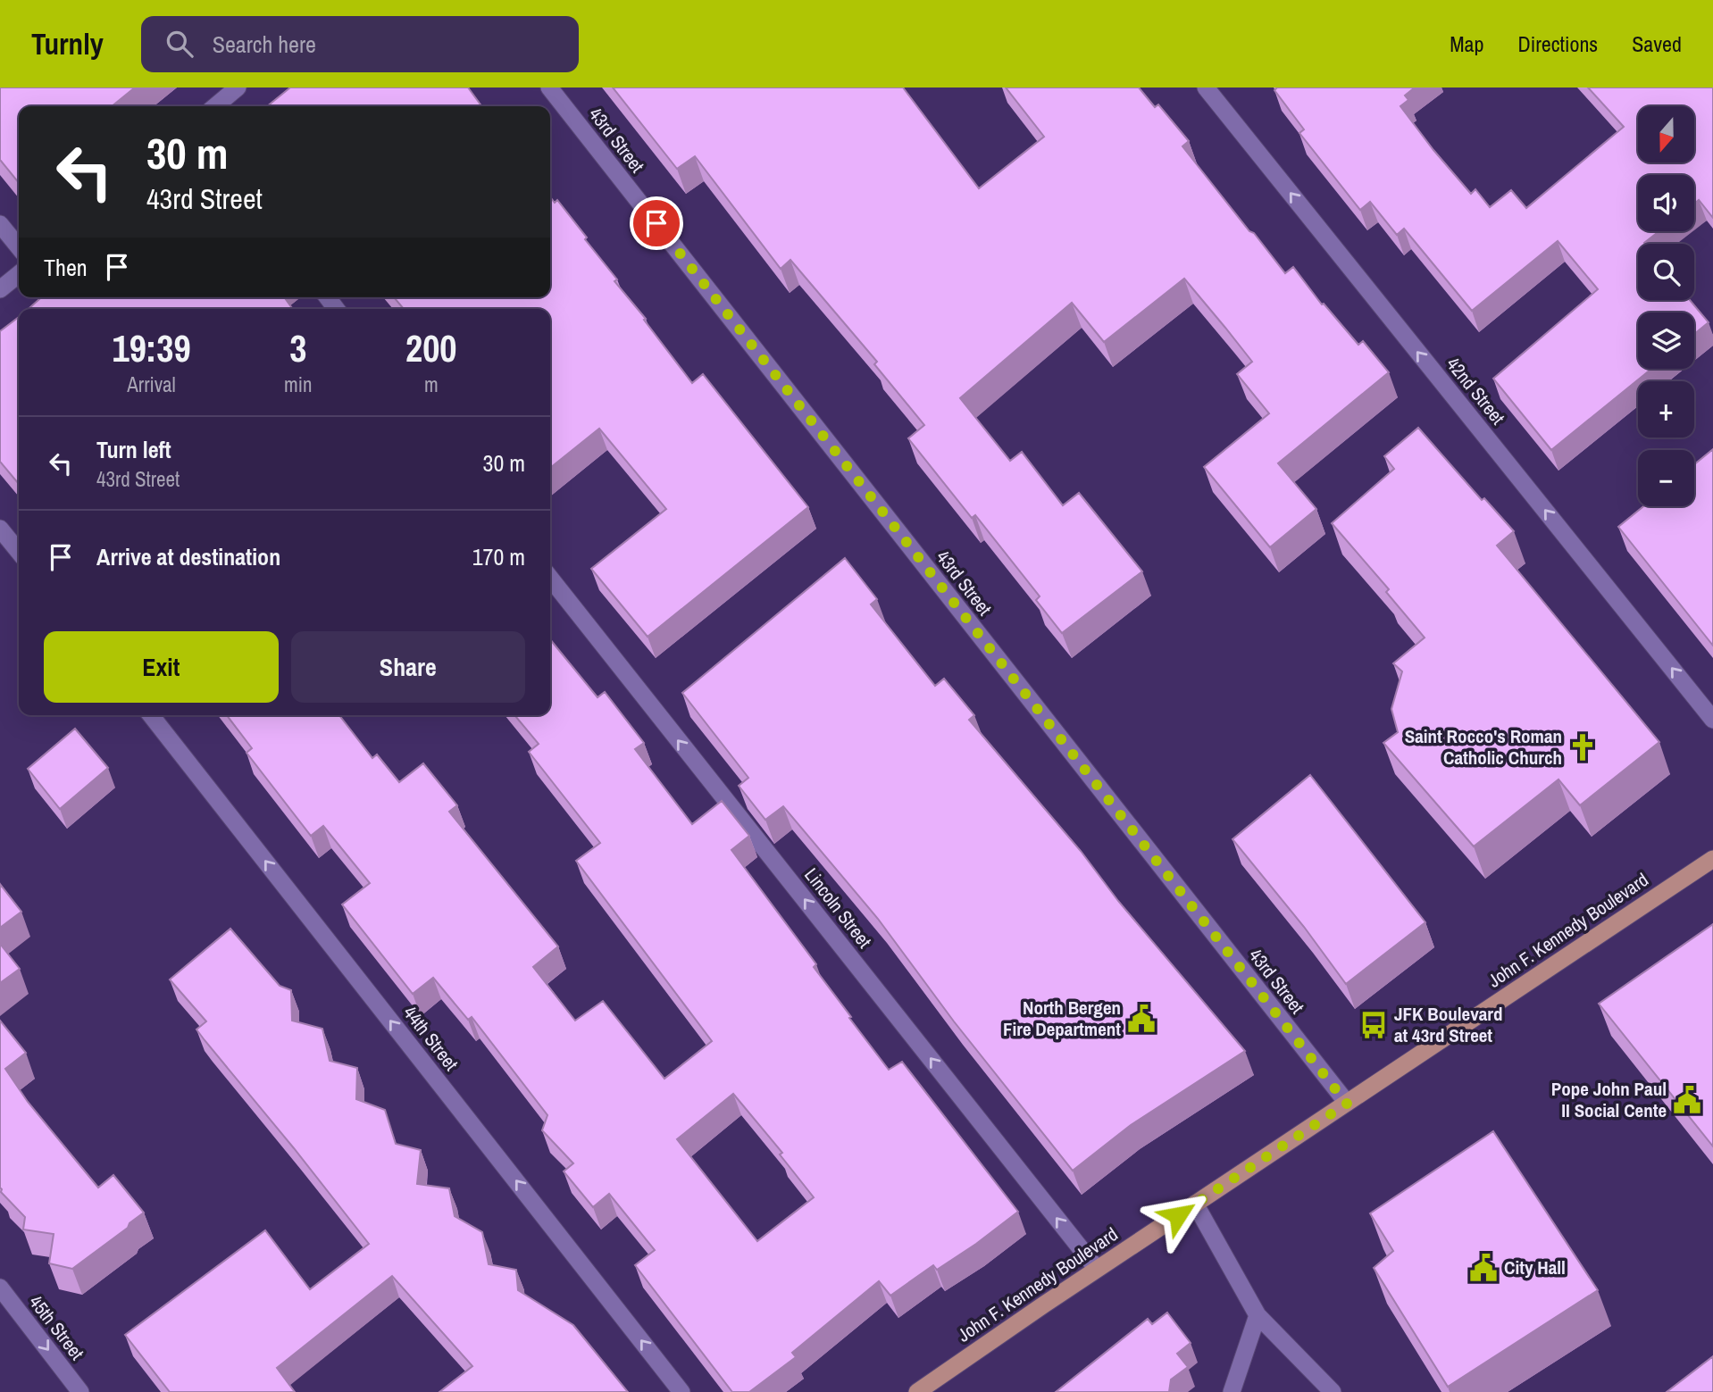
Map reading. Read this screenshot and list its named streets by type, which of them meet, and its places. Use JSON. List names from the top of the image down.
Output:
{
  "streets": {
    "main road": ["John F. Kennedy Boulevard"],
    "street": [
      "43rd Street",
      "42nd Street",
      "Lincoln Street",
      "44th Street",
      "45th Street"
    ]
  },
  "crossings": [
    ["43rd Street", "John F. Kennedy Boulevard"],
    ["Lincoln Street", "John F. Kennedy Boulevard"]
  ],
  "one_way": [
    "42nd Street",
    "Lincoln Street",
    "44th Street",
    "45th Street"
  ],
  "places": {
    "church": ["Saint Rocco's Roman Catholic Church"],
    "public building": ["North Bergen Fire Department", "Pope John Paul II Social Cente", "City Hall"],
    "bus stop": ["JFK Boulevard at 43rd Street"]
  },
  "north": "bottom",
  "page": {
    "header": "Turnly",
    "search": "Search here",
    "nav": ["Map", "Directions", "Saved"],
    "map_buttons": ["+", "−"],
    "turn": ["30 m", "43rd Street"],
    "then": "Then",
    "eta": [
      "19:39",
      "Arrival",
      "3",
      "min",
      "200",
      "m"
    ],
    "list": [
      {
        "name": "Turn left",
        "note": "43rd Street",
        "value": "30 m"
      },
      {
        "name": "Arrive at destination",
        "value": "170 m"
      }
    ],
    "buttons": ["Exit", "Share"]
  }
}
